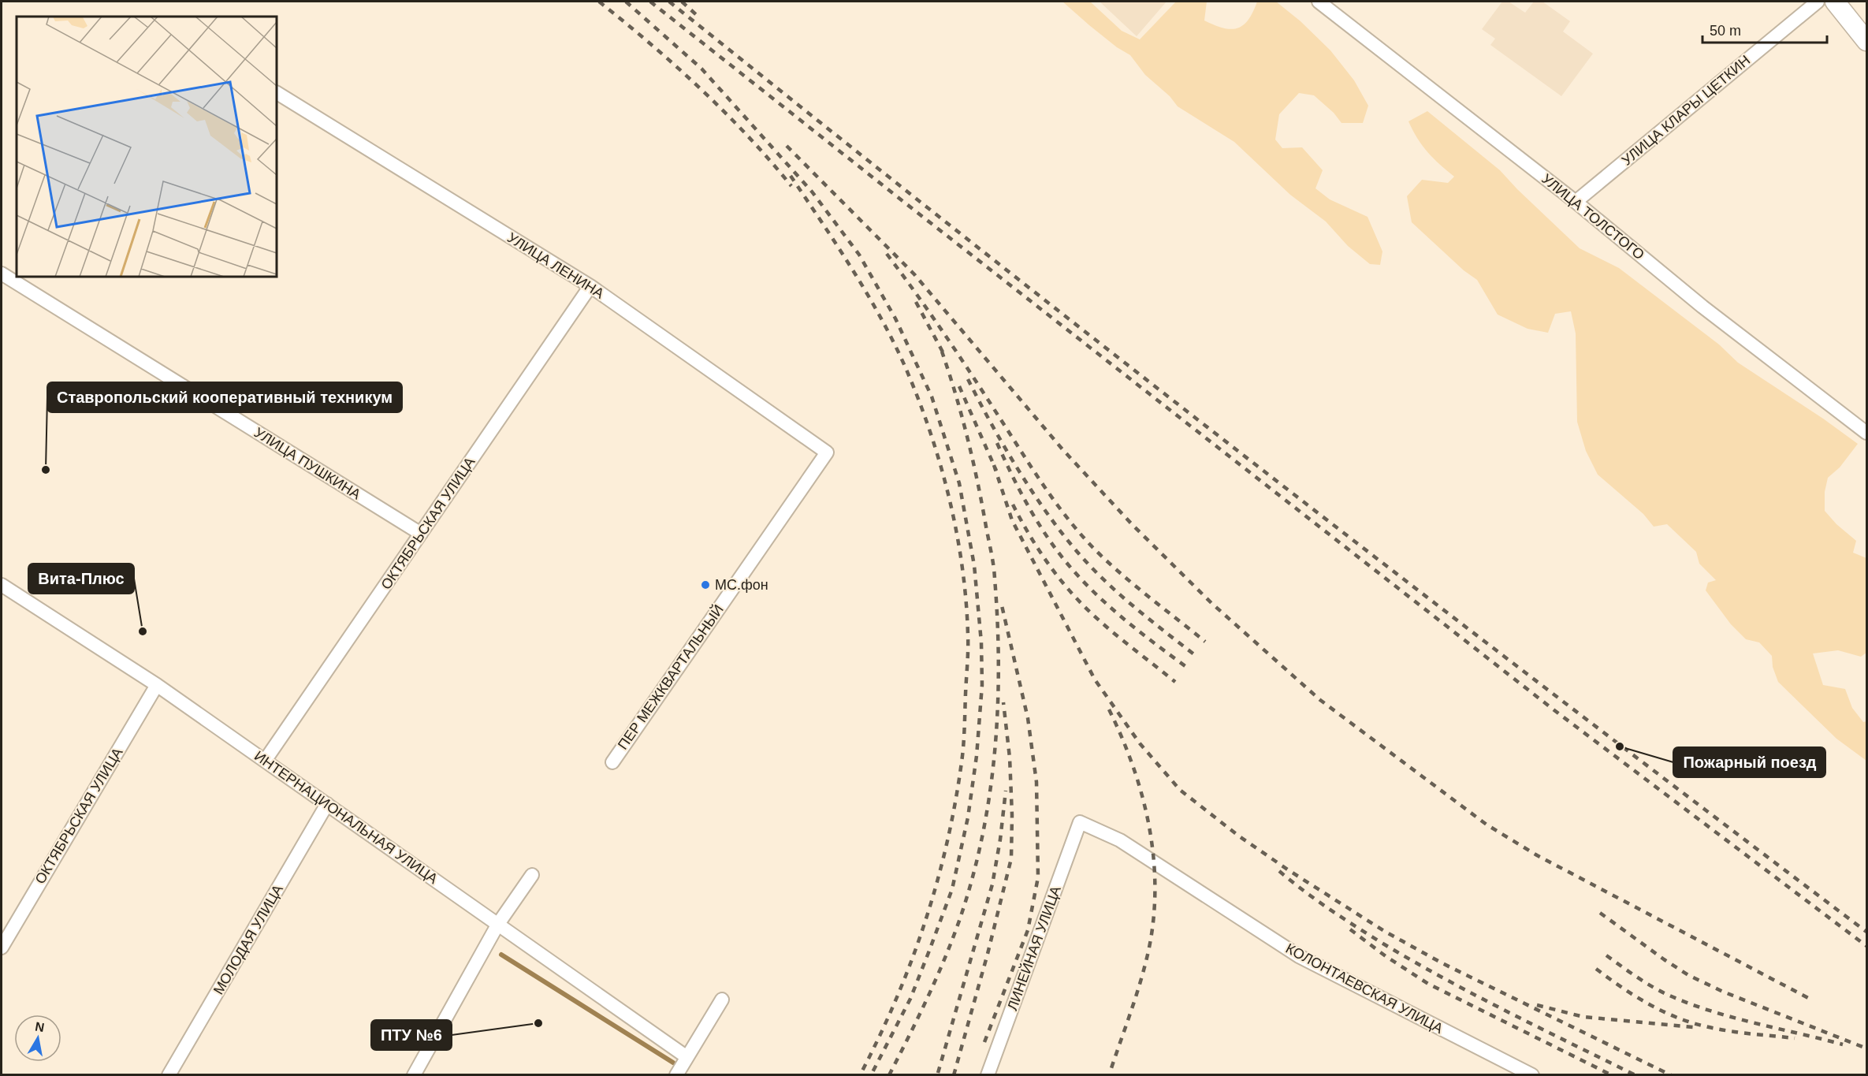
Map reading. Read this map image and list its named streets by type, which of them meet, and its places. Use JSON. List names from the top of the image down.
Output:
{
  "streets": {
    "street": [
      "УЛИЦА КЛАРЫ ЦЕТКИН",
      "УЛИЦА ТОЛСТОГО",
      "УЛИЦА ЛЕНИНА",
      "УЛИЦА ПУШКИНА",
      "ОКТЯБРЬСКАЯ УЛИЦА",
      "ПЕР МЕЖКВАРТАЛЬНЫЙ",
      "ИНТЕРНАЦИОНАЛЬНАЯ УЛИЦА",
      "МОЛОДАЯ УЛИЦА",
      "ЛИНЕЙНАЯ УЛИЦА",
      "КОЛОНТАЕВСКАЯ УЛИЦА"
    ]
  },
  "crossings": [
    ["УЛИЦА КЛАРЫ ЦЕТКИН", "УЛИЦА ТОЛСТОГО"],
    ["УЛИЦА ЛЕНИНА", "ОКТЯБРЬСКАЯ УЛИЦА"],
    ["УЛИЦА ЛЕНИНА", "ПЕР МЕЖКВАРТАЛЬНЫЙ"],
    ["УЛИЦА ПУШКИНА", "ОКТЯБРЬСКАЯ УЛИЦА"],
    ["ОКТЯБРЬСКАЯ УЛИЦА", "ИНТЕРНАЦИОНАЛЬНАЯ УЛИЦА"],
    ["ИНТЕРНАЦИОНАЛЬНАЯ УЛИЦА", "МОЛОДАЯ УЛИЦА"],
    ["ЛИНЕЙНАЯ УЛИЦА", "КОЛОНТАЕВСКАЯ УЛИЦА"]
  ],
  "places": [
    "Ставропольский кооперативный техникум",
    "МС.фон",
    "Вита-Плюс",
    "Пожарный поезд",
    "ПТУ №6"
  ],
  "scale_bar": "50 m",
  "north": "top"
}
